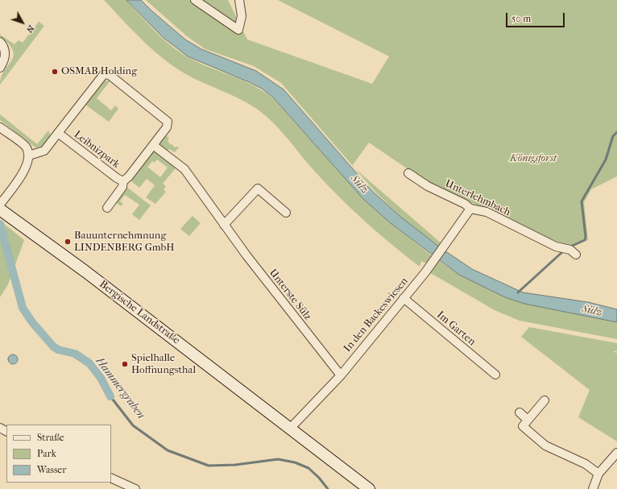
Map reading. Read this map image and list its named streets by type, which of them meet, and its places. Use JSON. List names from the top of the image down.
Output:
{
  "streets": {
    "main road": ["Bergische Landstraße"],
    "street": [
      "Leibnizpark",
      "Unterlehmbach",
      "Unterste Sülz",
      "In den Backeswiesen",
      "Im Garten"
    ]
  },
  "crossings": [
    ["Leibnizpark", "Unterste Sülz"],
    ["Unterlehmbach", "In den Backeswiesen"],
    ["Unterste Sülz", "In den Backeswiesen"],
    ["Bergische Landstraße", "In den Backeswiesen"],
    ["In den Backeswiesen", "Im Garten"]
  ],
  "water": ["Sülz", "Hammergraben"],
  "parks": ["Königsforst"],
  "places": ["OSMAB Holding", "Bauunternehmnung LINDENBERG GmbH", "Spielhalle Hoffnungsthal"],
  "legend": ["Straße", "Park", "Wasser"],
  "scale_bar": "50 m",
  "north": "bottom right"
}
